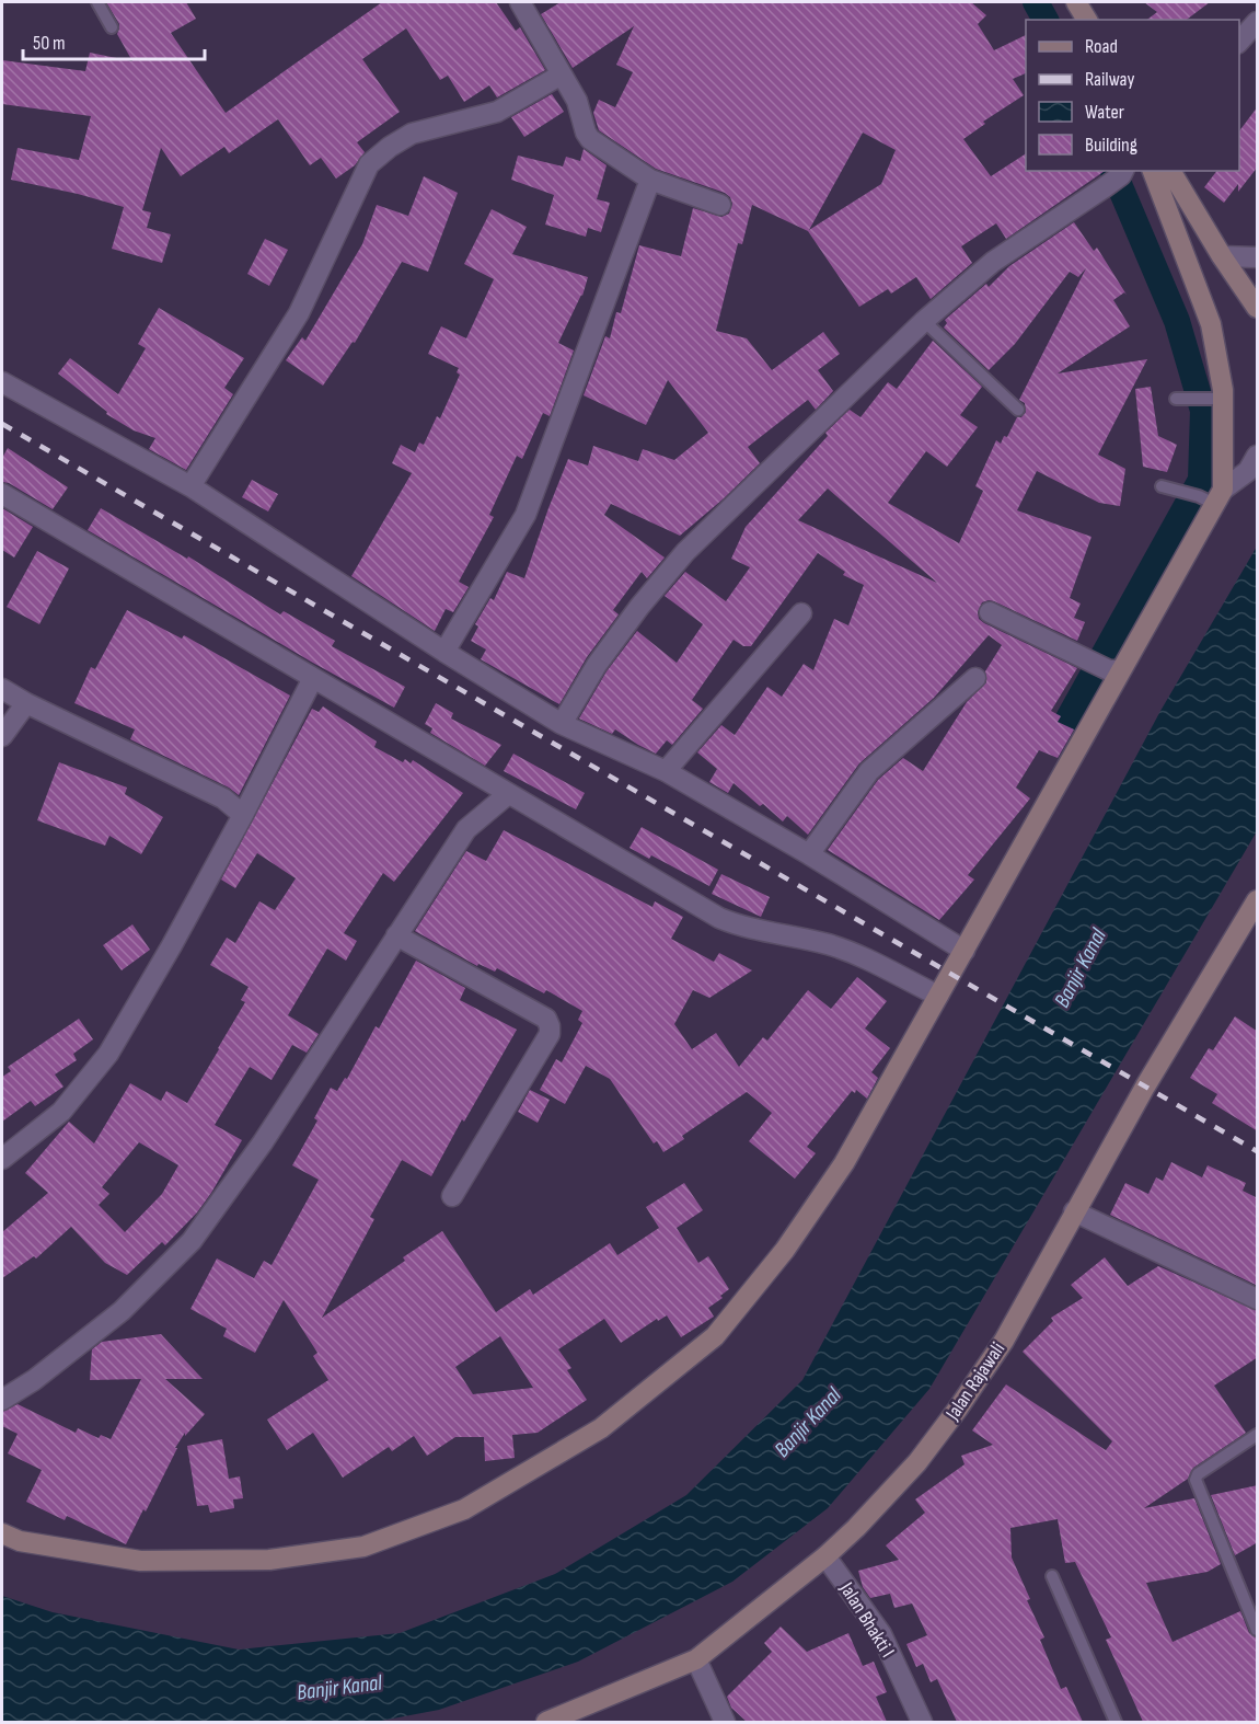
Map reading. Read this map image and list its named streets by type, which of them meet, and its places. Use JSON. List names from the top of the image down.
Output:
{
  "streets": {
    "street": ["Jalan Rajawali", "Jalan Bhakti I"]
  },
  "crossings": [
    ["Jalan Rajawali", "Jalan Bhakti I"]
  ],
  "water": ["Banjir Kanal"],
  "legend": [
    "Road",
    "Railway",
    "Water",
    "Building"
  ],
  "scale_bar": "50 m"
}
